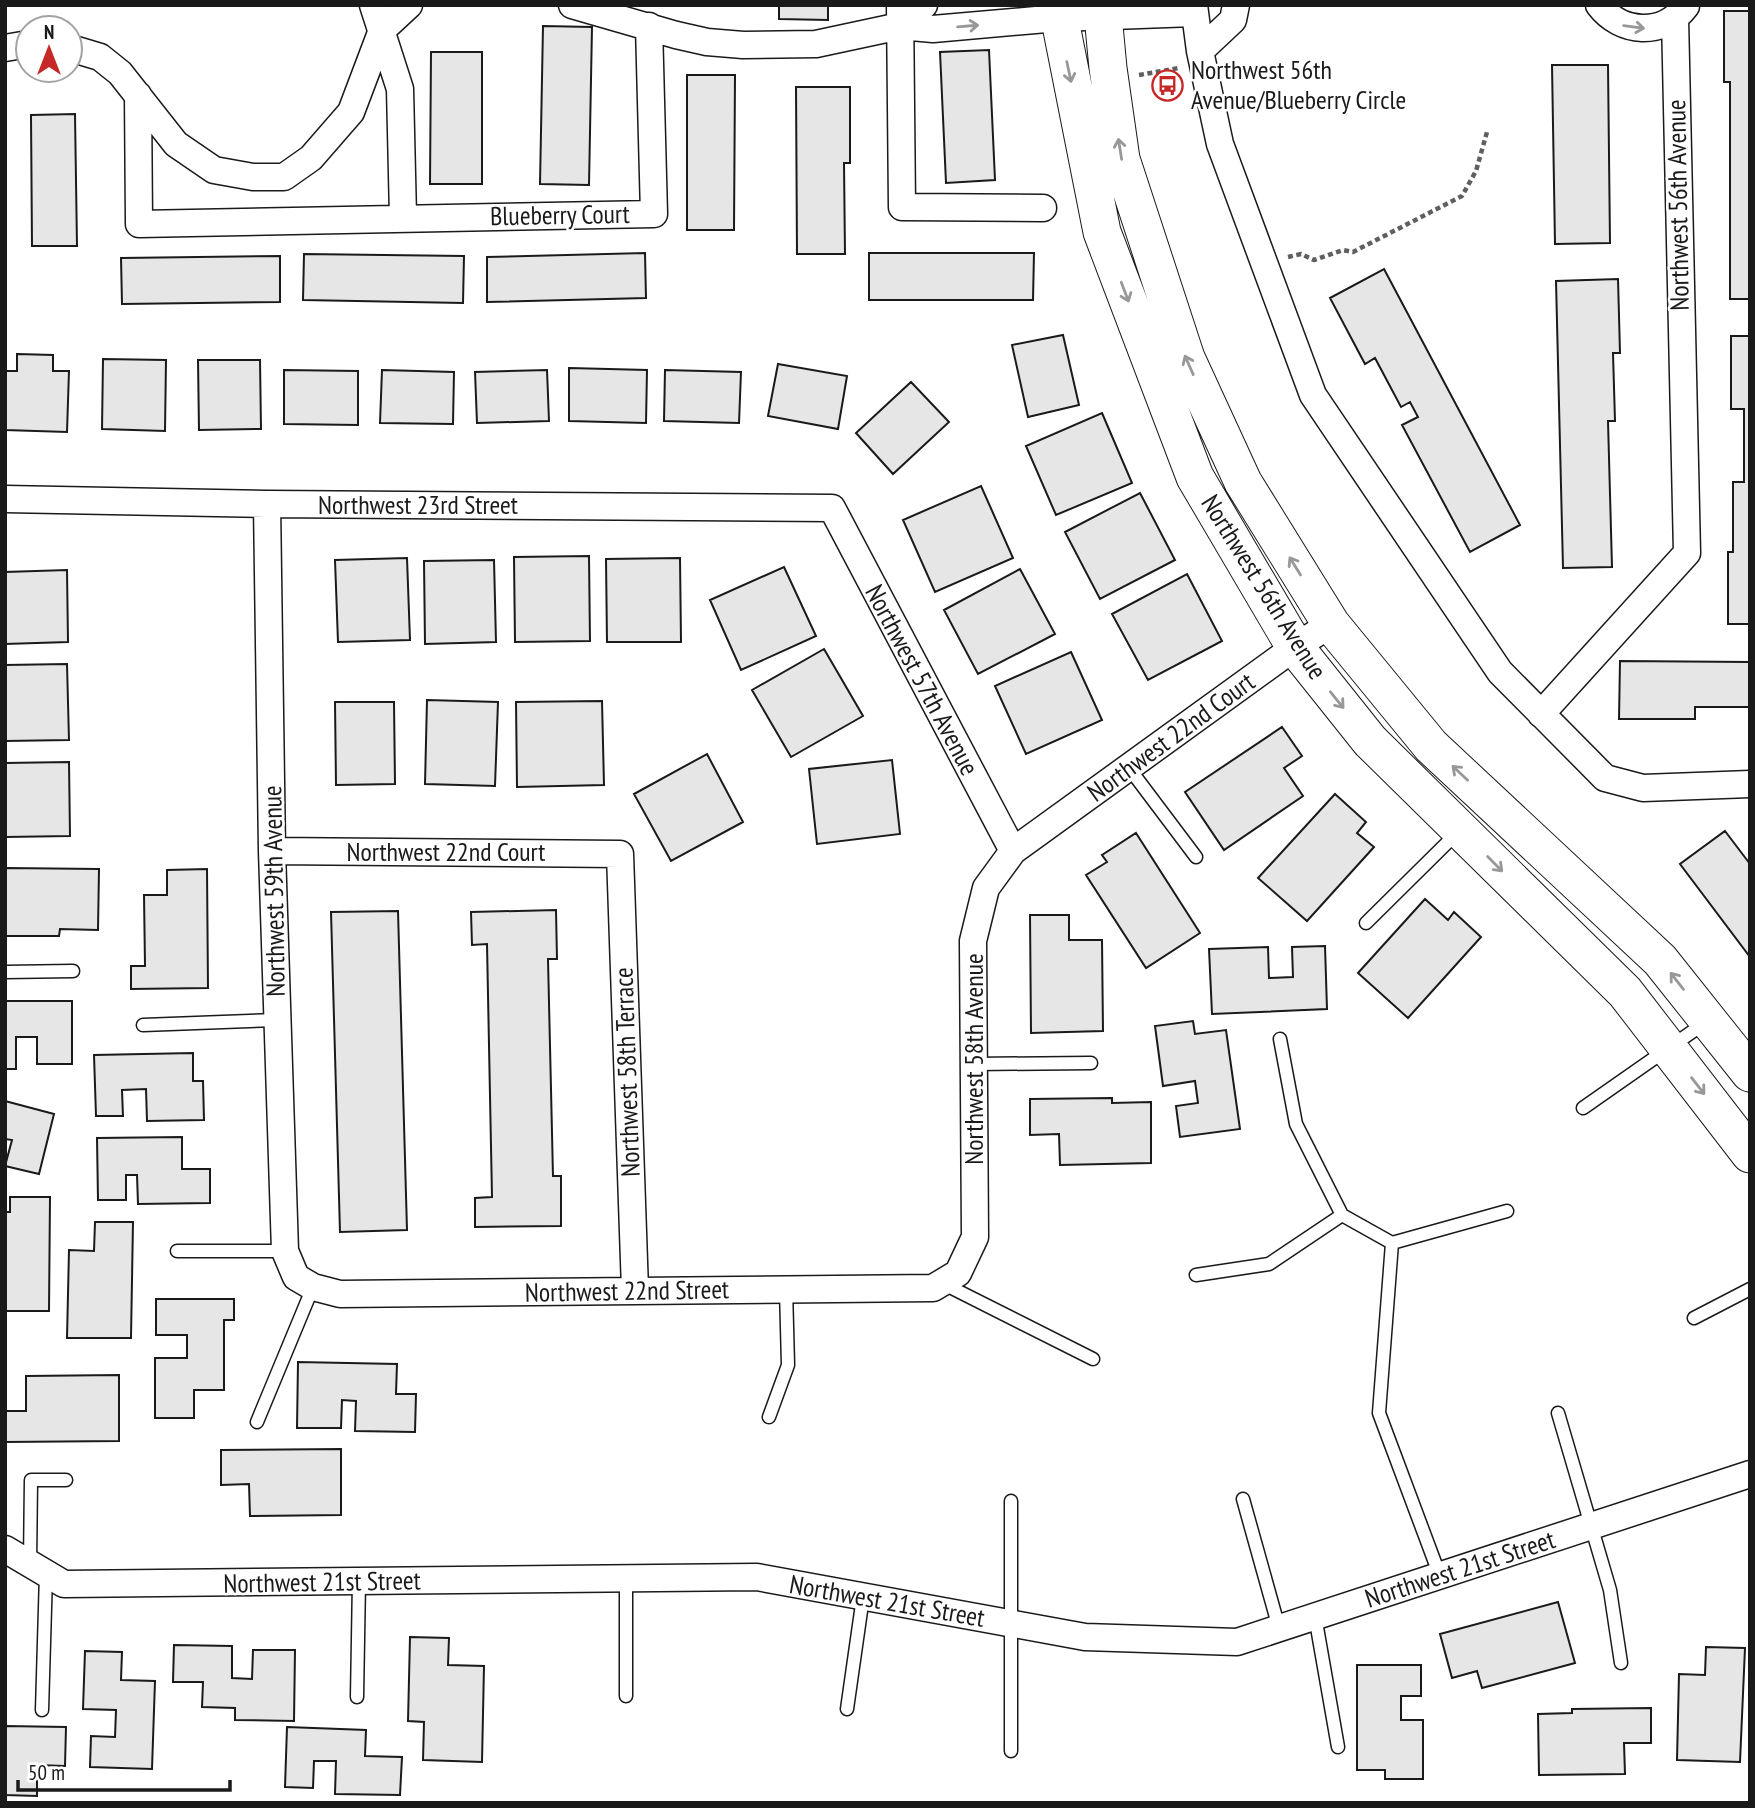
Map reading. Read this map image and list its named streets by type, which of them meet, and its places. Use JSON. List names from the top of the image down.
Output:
{
  "streets": {
    "street": [
      "Northwest 56th Avenue",
      "Blueberry Court",
      "Northwest 23rd Street",
      "Northwest 57th Avenue",
      "Northwest 22nd Court",
      "Northwest 59th Avenue",
      "Northwest 58th Avenue",
      "Northwest 58th Terrace",
      "Northwest 22nd Street",
      "Northwest 21st Street"
    ]
  },
  "crossings": [
    ["Northwest 56th Avenue", "Northwest 22nd Court"],
    ["Northwest 23rd Street", "Northwest 57th Avenue"],
    ["Northwest 23rd Street", "Northwest 59th Avenue"],
    ["Northwest 57th Avenue", "Northwest 22nd Court"],
    ["Northwest 57th Avenue", "Northwest 58th Avenue"],
    ["Northwest 22nd Court", "Northwest 59th Avenue"],
    ["Northwest 22nd Court", "Northwest 58th Avenue"],
    ["Northwest 22nd Court", "Northwest 58th Terrace"],
    ["Northwest 59th Avenue", "Northwest 22nd Street"],
    ["Northwest 58th Avenue", "Northwest 22nd Street"],
    ["Northwest 58th Terrace", "Northwest 22nd Street"]
  ],
  "places": {
    "bus stop": ["Northwest 56th Avenue/Blueberry Circle"]
  },
  "scale_bar": "50 m",
  "north": "top"
}
